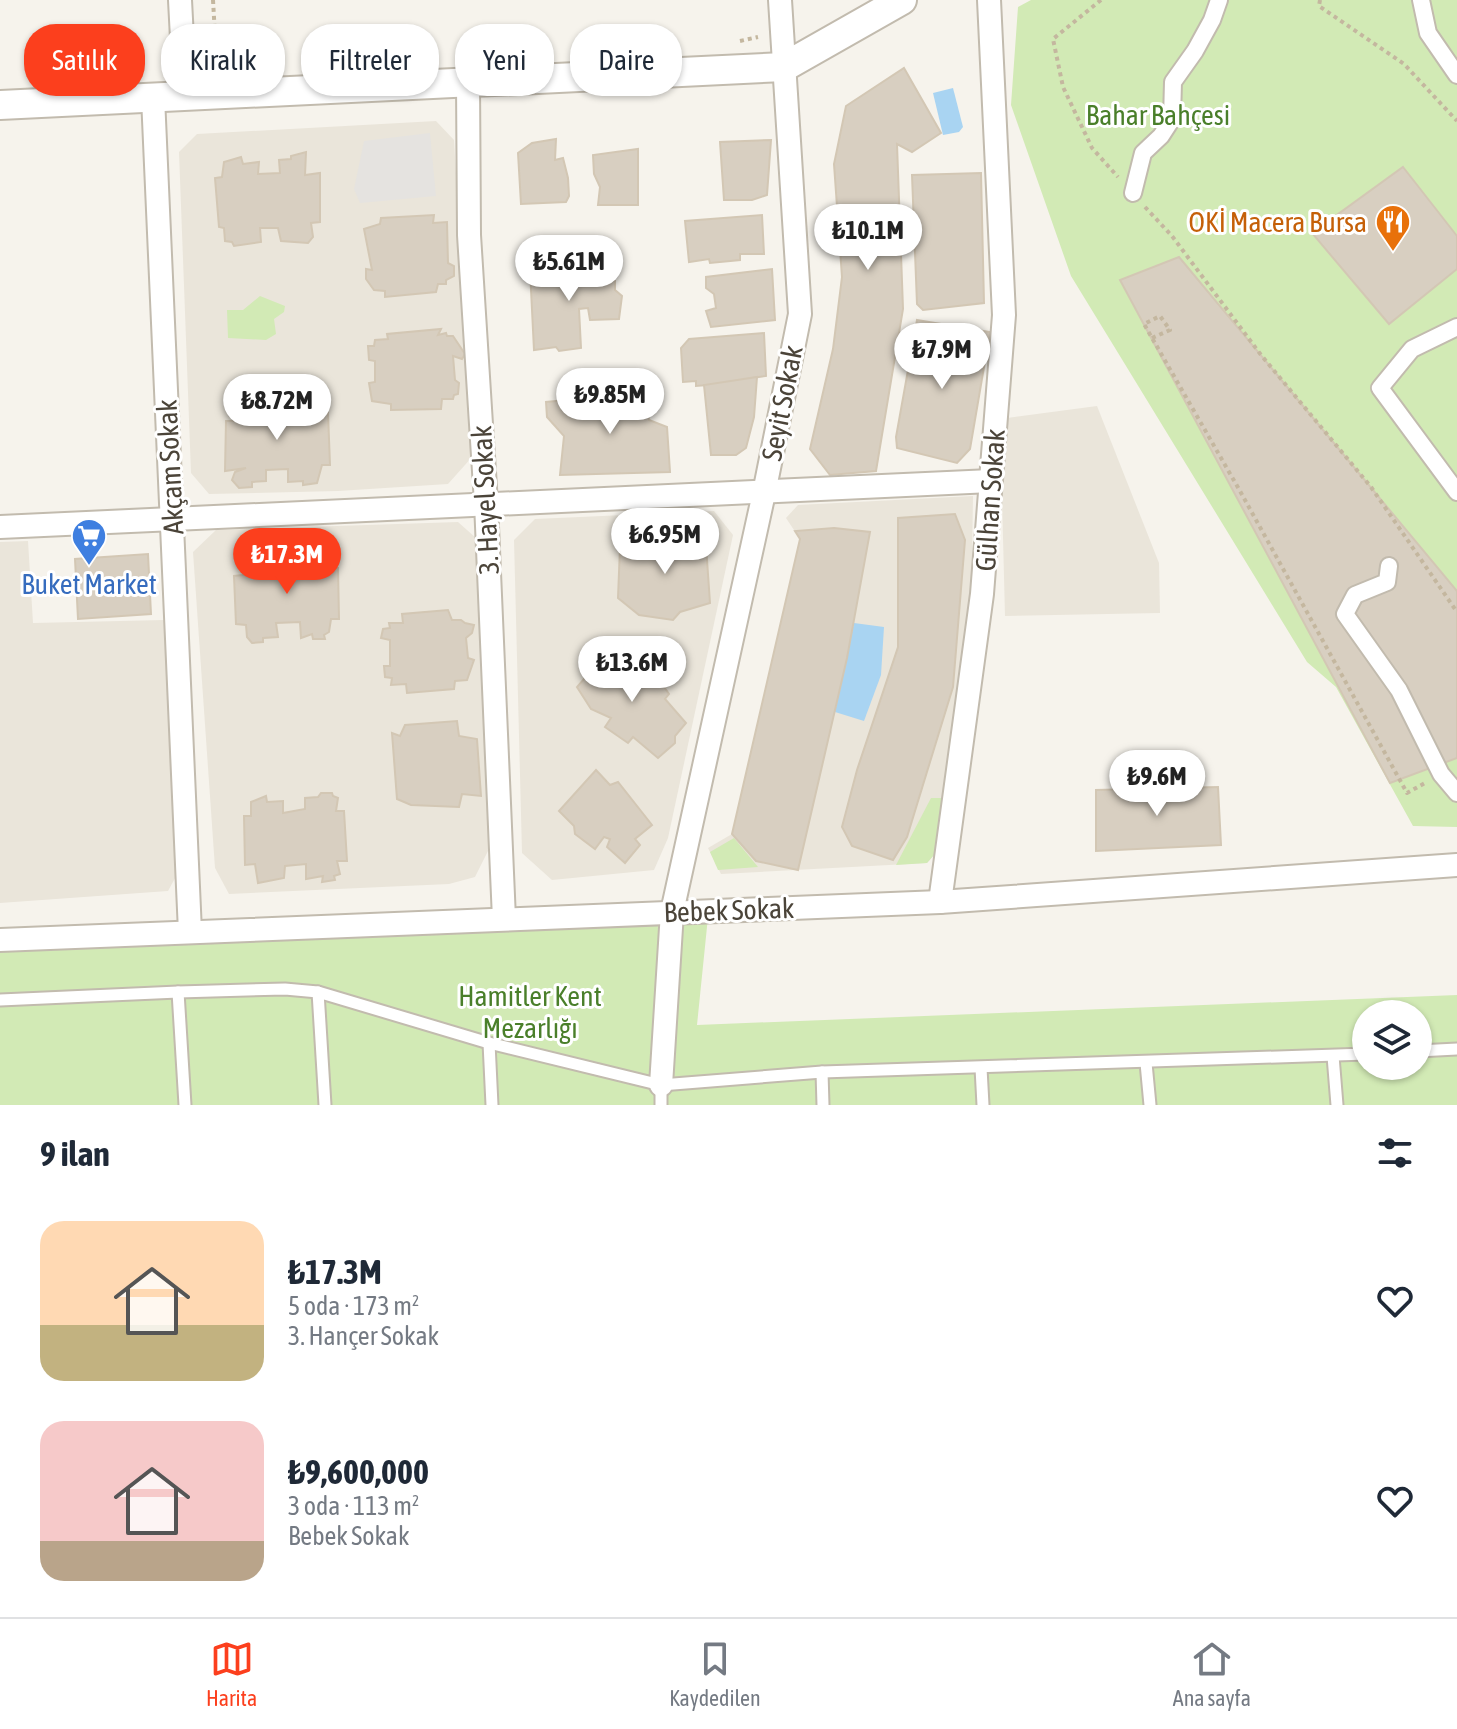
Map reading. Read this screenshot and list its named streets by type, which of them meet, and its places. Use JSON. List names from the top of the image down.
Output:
{
  "streets": {
    "street": [
      "Seyit Sokak",
      "Akçam Sokak",
      "3. Hayel Sokak",
      "Gülhan Sokak",
      "Bebek Sokak"
    ]
  },
  "crossings": [
    ["Seyit Sokak", "Bebek Sokak"],
    ["Akçam Sokak", "Bebek Sokak"],
    ["3. Hayel Sokak", "Bebek Sokak"],
    ["Gülhan Sokak", "Bebek Sokak"]
  ],
  "parks": ["Bahar Bahçesi", "Hamitler Kent Mezarlığı"],
  "places": {
    "restaurant": ["OKİ Macera Bursa"],
    "supermarket": ["Buket Market"]
  },
  "page": {
    "chip": [
      "Satılık",
      "Kiralık",
      "Filtreler",
      "Yeni",
      "Daire"
    ],
    "price": [
      "₺10.1M",
      "₺5.61M",
      "₺7.9M",
      "₺9.85M",
      "₺8.72M",
      "₺6.95M",
      "₺17.3M",
      "₺13.6M",
      "₺9.6M"
    ],
    "heading": "9 ilan",
    "list": [
      {
        "name": "₺17.3M",
        "note": "5 oda · 173 m² · 3. Hançer Sokak"
      },
      {
        "name": "₺9,600,000",
        "note": "3 oda · 113 m² · Bebek Sokak"
      }
    ],
    "tabs": ["Harita", "Kaydedilen", "Ana sayfa"]
  }
}
